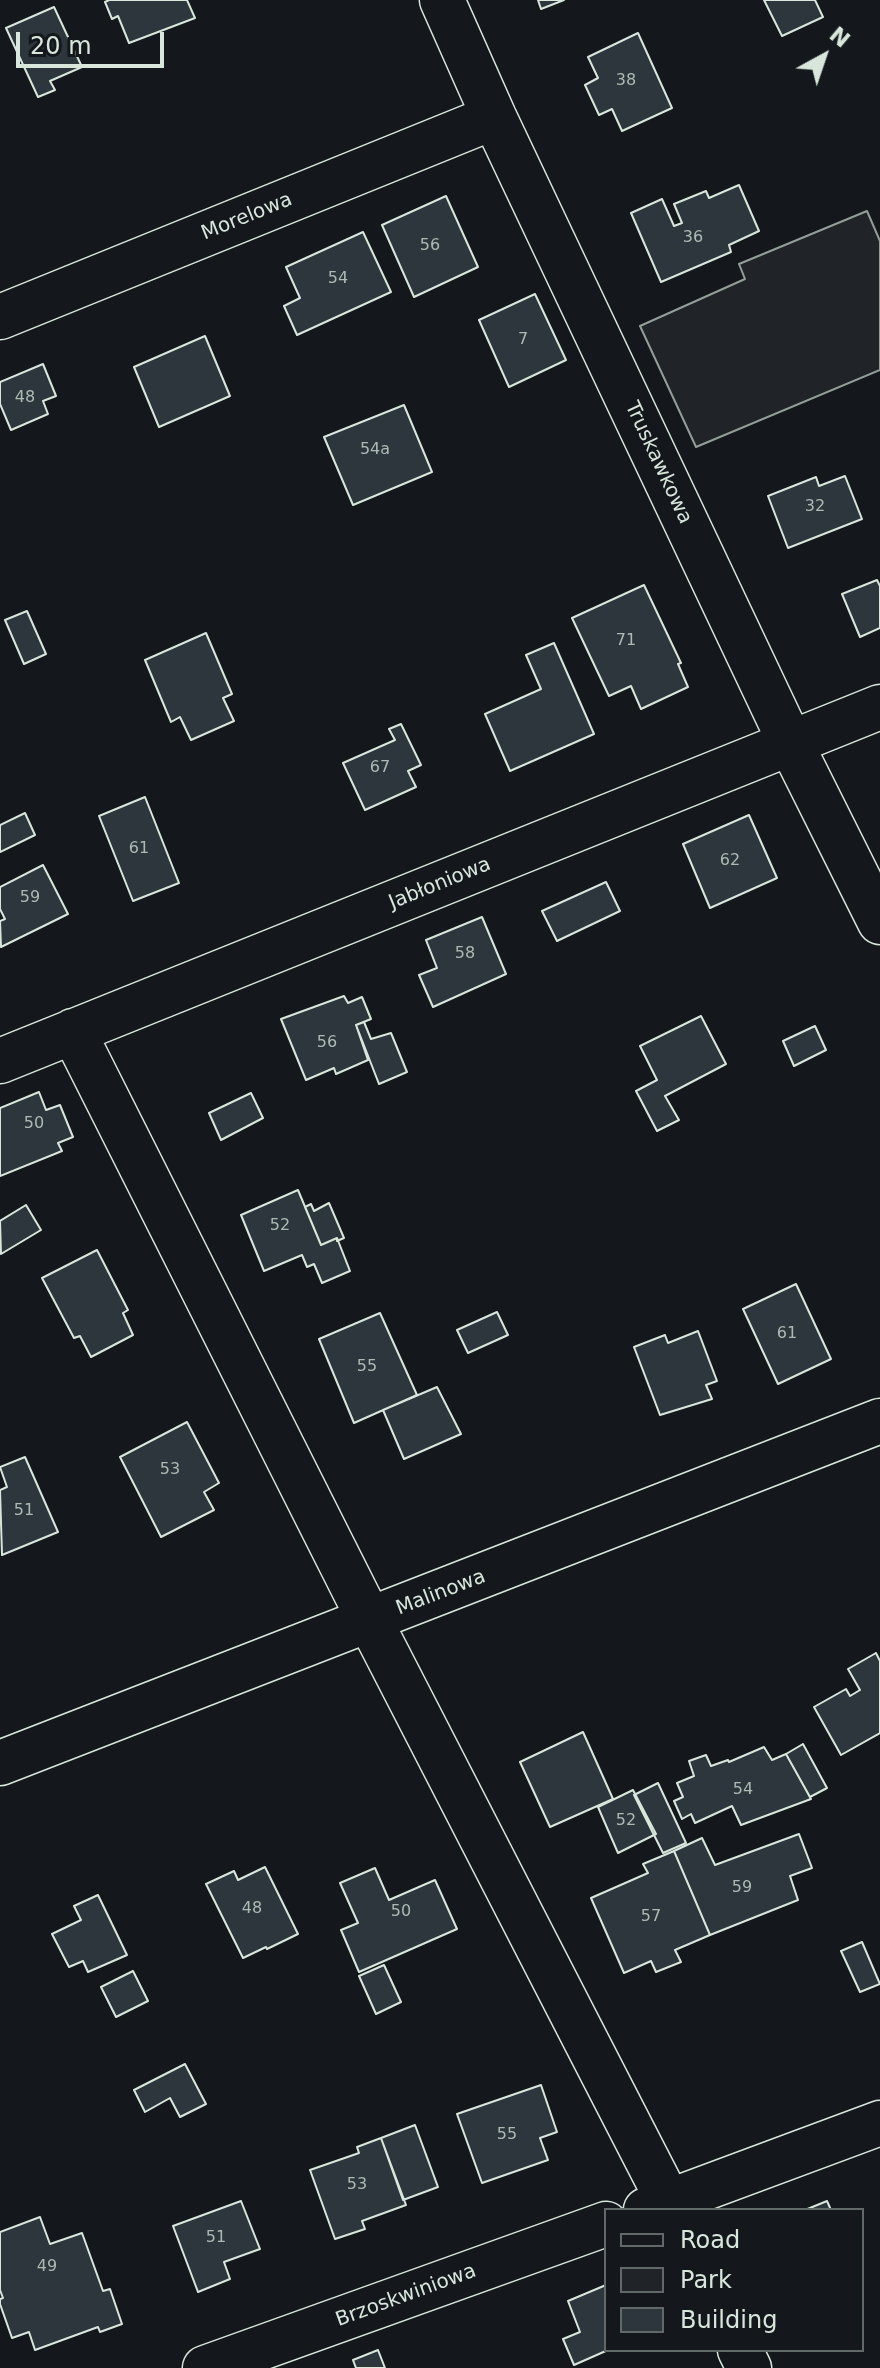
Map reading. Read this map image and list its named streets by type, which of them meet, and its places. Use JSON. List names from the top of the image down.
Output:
{
  "streets": {
    "street": [
      "Morelowa",
      "Truskawkowa",
      "Jabłoniowa",
      "Malinowa",
      "Brzoskwiniowa"
    ]
  },
  "crossings": [
    ["Morelowa", "Truskawkowa"],
    ["Truskawkowa", "Jabłoniowa"]
  ],
  "house_numbers": [
    "38",
    "36",
    "56",
    "54",
    "7",
    "48",
    "54a",
    "32",
    "71",
    "67",
    "61",
    "62",
    "59",
    "58",
    "56",
    "50",
    "52",
    "61",
    "55",
    "53",
    "51",
    "54",
    "52",
    "59",
    "48",
    "50",
    "57",
    "55",
    "53",
    "51",
    "49"
  ],
  "legend": ["Road", "Park", "Building"],
  "scale_bar": "20 m",
  "north": "top right"
}
